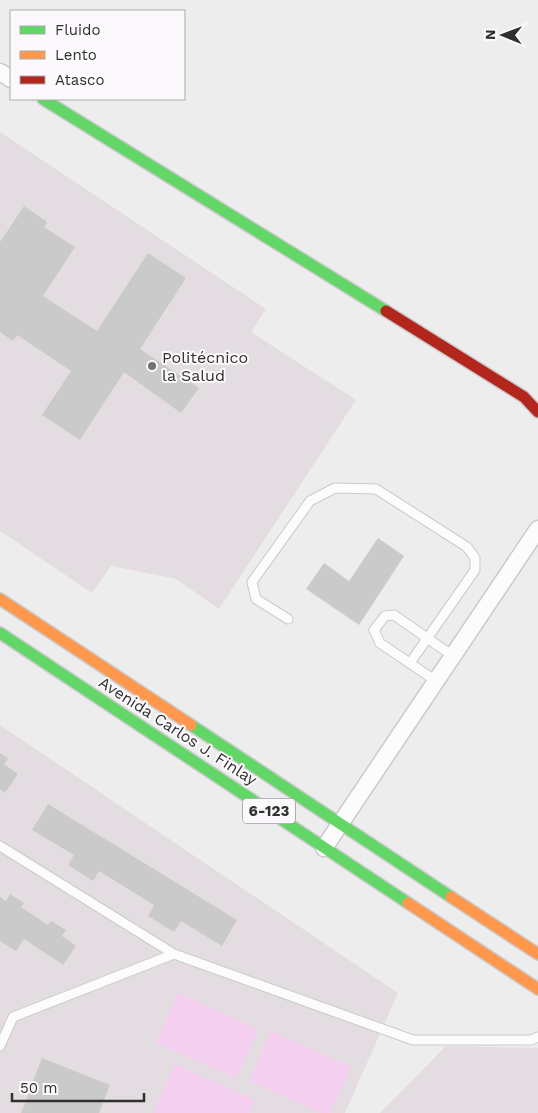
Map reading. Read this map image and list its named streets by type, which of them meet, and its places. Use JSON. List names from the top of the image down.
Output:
{
  "streets": {
    "main road": ["Avenida Carlos J. Finlay", "6-123"]
  },
  "places": ["Politécnico la Salud"],
  "legend": ["Fluido", "Lento", "Atasco"],
  "scale_bar": "50 m",
  "north": "left"
}
